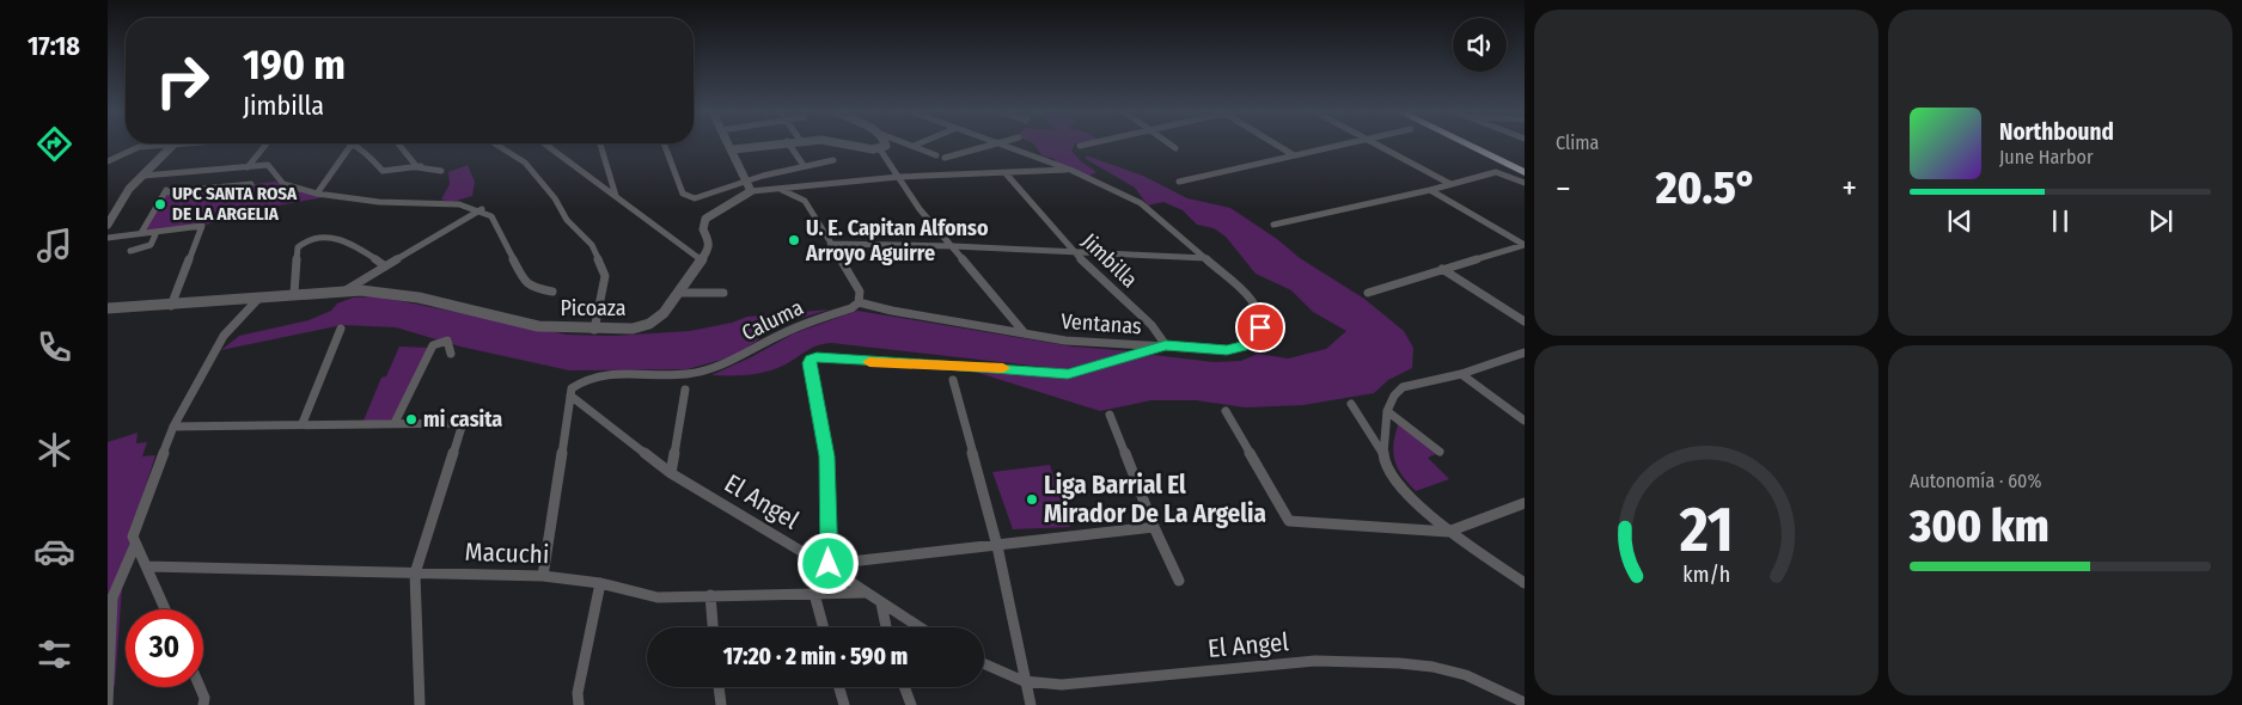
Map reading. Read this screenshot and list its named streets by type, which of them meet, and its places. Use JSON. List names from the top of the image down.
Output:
{
  "streets": {
    "street": [
      "Jimbilla",
      "Picoaza",
      "Caluma",
      "Ventanas",
      "El Angel",
      "Macuchi"
    ]
  },
  "crossings": [
    ["Jimbilla", "Picoaza"],
    ["Jimbilla", "Ventanas"],
    ["Picoaza", "Ventanas"],
    ["Caluma", "Ventanas"],
    ["Caluma", "El Angel"],
    ["El Angel", "Macuchi"]
  ],
  "places": [
    "UPC SANTA ROSA DE LA ARGELIA",
    "U. E. Capitan Alfonso Arroyo Aguirre",
    "mi casita",
    "Liga Barrial El Mirador De La Argelia"
  ],
  "page": {
    "tabs": "17:18",
    "tile": [
      "Clima",
      ["Autonomía · 60%", "300 km"]
    ],
    "turn": ["190 m", "Jimbilla"],
    "song": ["Northbound", "June Harbor"],
    "heat": ["−", "20.5°", "+"],
    "limit": "30",
    "trip": "17:20 · 2 min · 590 m",
    "gauge": ["21", "km/h"]
  }
}
